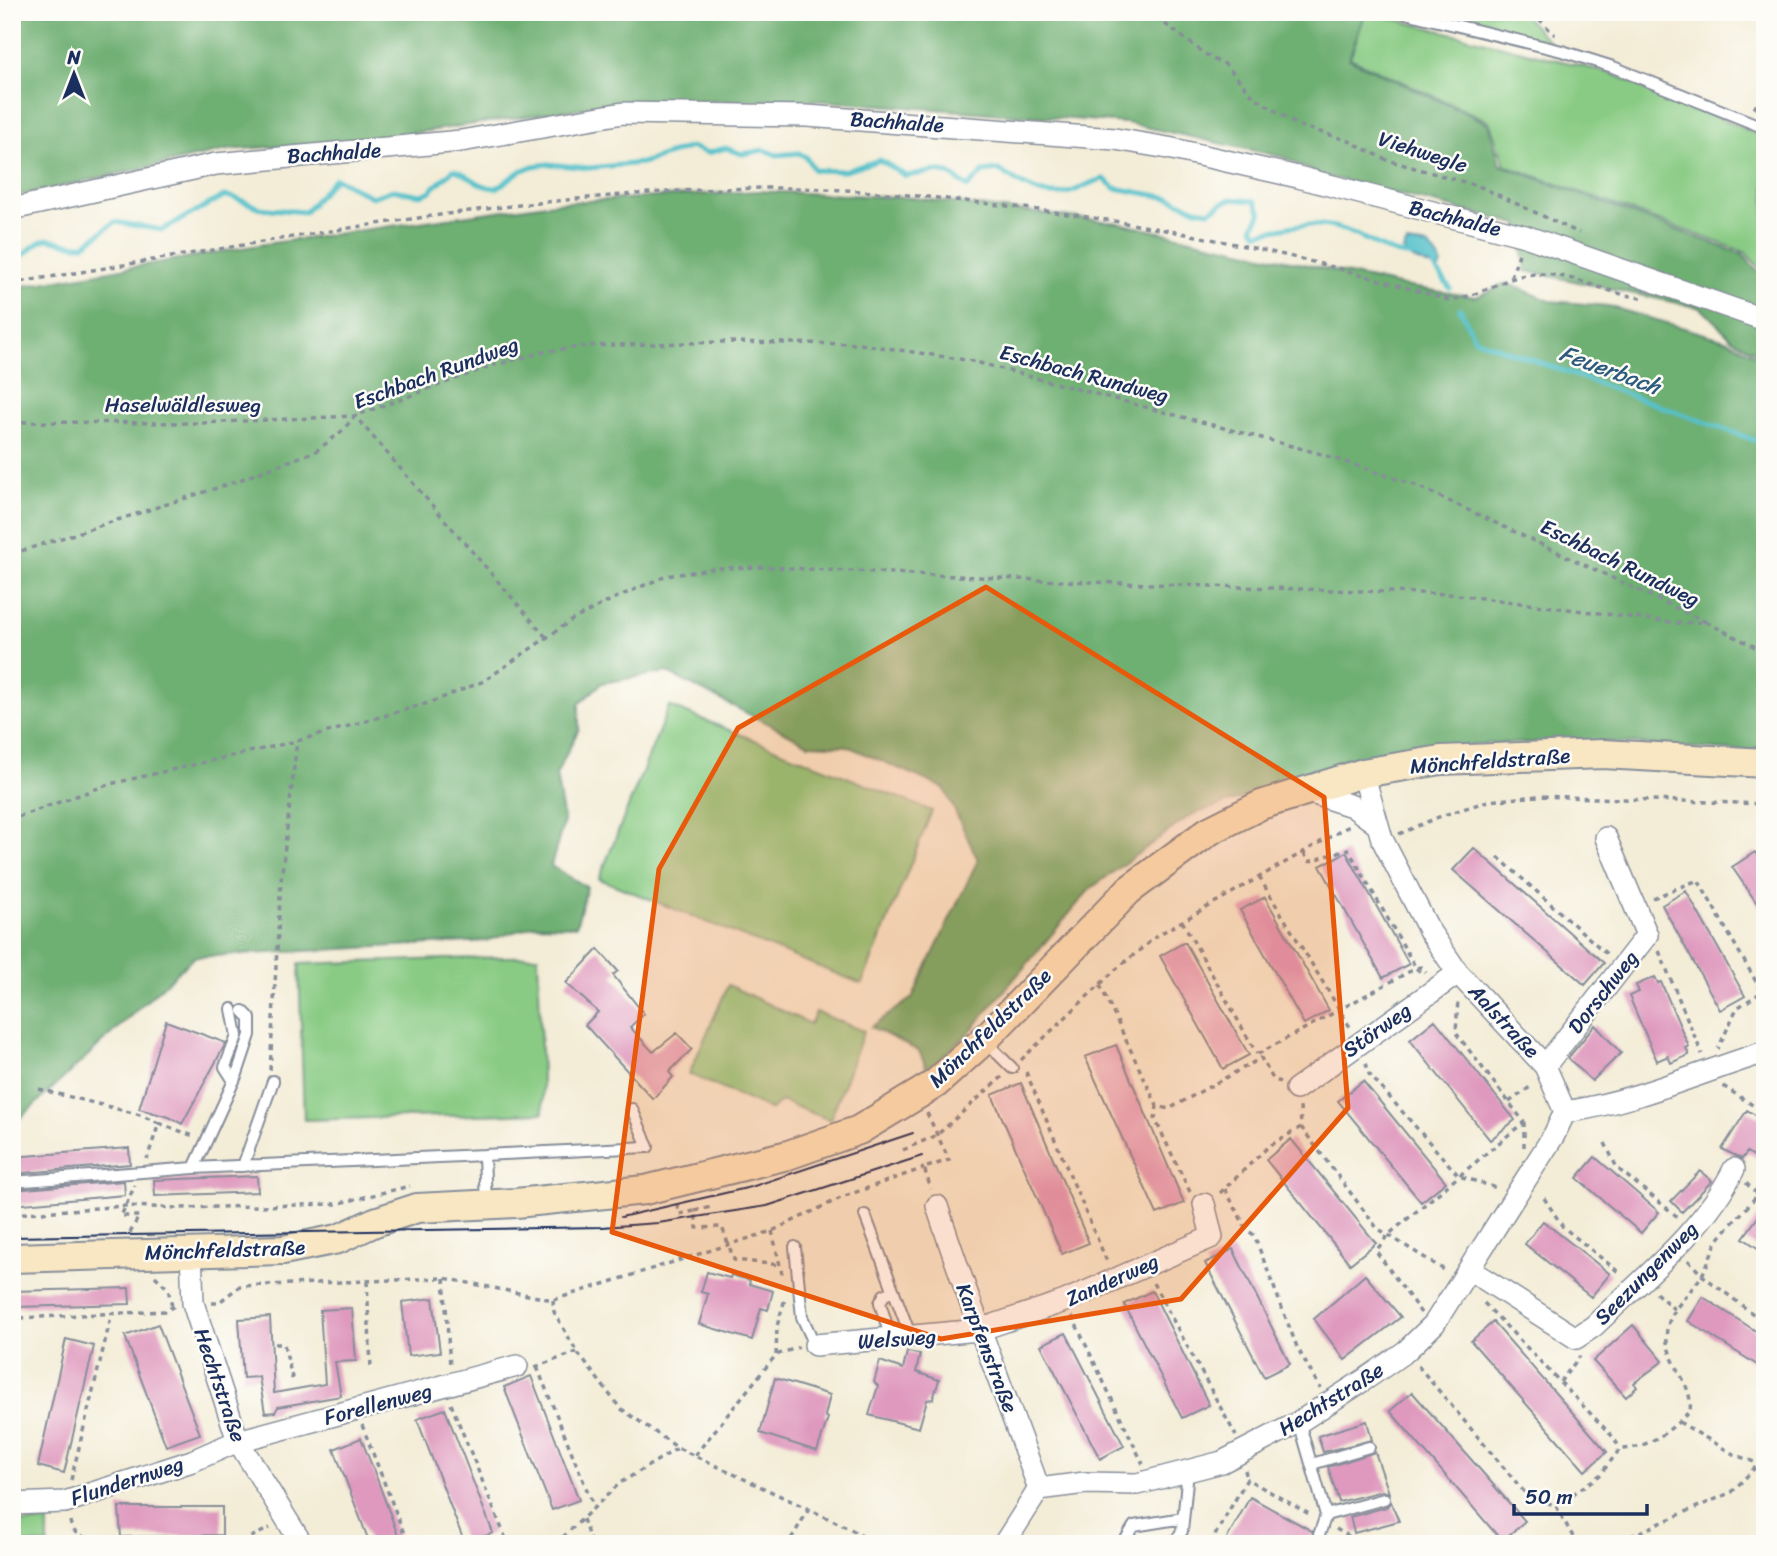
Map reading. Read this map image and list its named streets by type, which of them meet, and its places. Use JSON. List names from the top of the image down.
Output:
{
  "streets": {
    "main road": ["Mönchfeldstraße"],
    "street": [
      "Bachhalde",
      "Dorschweg",
      "Aalstraße",
      "Störweg",
      "Seezungenweg",
      "Zanderweg",
      "Welsweg",
      "Karpfenstraße",
      "Hechtstraße",
      "Forellenweg",
      "Flundernweg"
    ],
    "path": ["Viehwegle", "Eschbach Rundweg", "Haselwäldlesweg"]
  },
  "crossings": [
    ["Eschbach Rundweg", "Haselwäldlesweg"],
    ["Mönchfeldstraße", "Aalstraße"],
    ["Mönchfeldstraße", "Hechtstraße"],
    ["Dorschweg", "Aalstraße"],
    ["Aalstraße", "Störweg"],
    ["Aalstraße", "Hechtstraße"],
    ["Seezungenweg", "Hechtstraße"],
    ["Zanderweg", "Welsweg"],
    ["Zanderweg", "Karpfenstraße"],
    ["Welsweg", "Karpfenstraße"],
    ["Karpfenstraße", "Hechtstraße"],
    ["Hechtstraße", "Forellenweg"],
    ["Hechtstraße", "Flundernweg"],
    ["Forellenweg", "Flundernweg"]
  ],
  "water": ["Feuerbach"],
  "scale_bar": "50 m",
  "north": "top"
}
